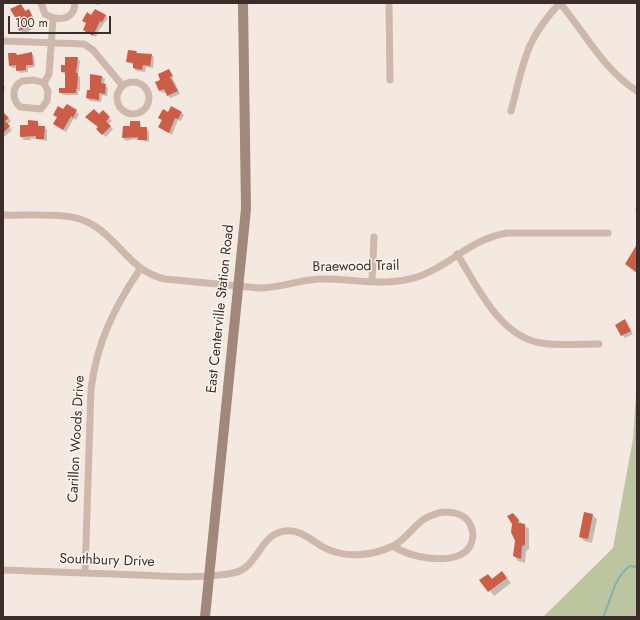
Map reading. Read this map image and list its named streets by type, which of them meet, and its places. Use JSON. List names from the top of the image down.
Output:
{
  "streets": {
    "street": [
      "Braewood Trail",
      "East Centerville Station Road",
      "Carillon Woods Drive",
      "Southbury Drive"
    ]
  },
  "crossings": [
    ["Braewood Trail", "East Centerville Station Road"],
    ["Braewood Trail", "Carillon Woods Drive"],
    ["East Centerville Station Road", "Southbury Drive"],
    ["Carillon Woods Drive", "Southbury Drive"]
  ],
  "scale_bar": "100 m"
}
